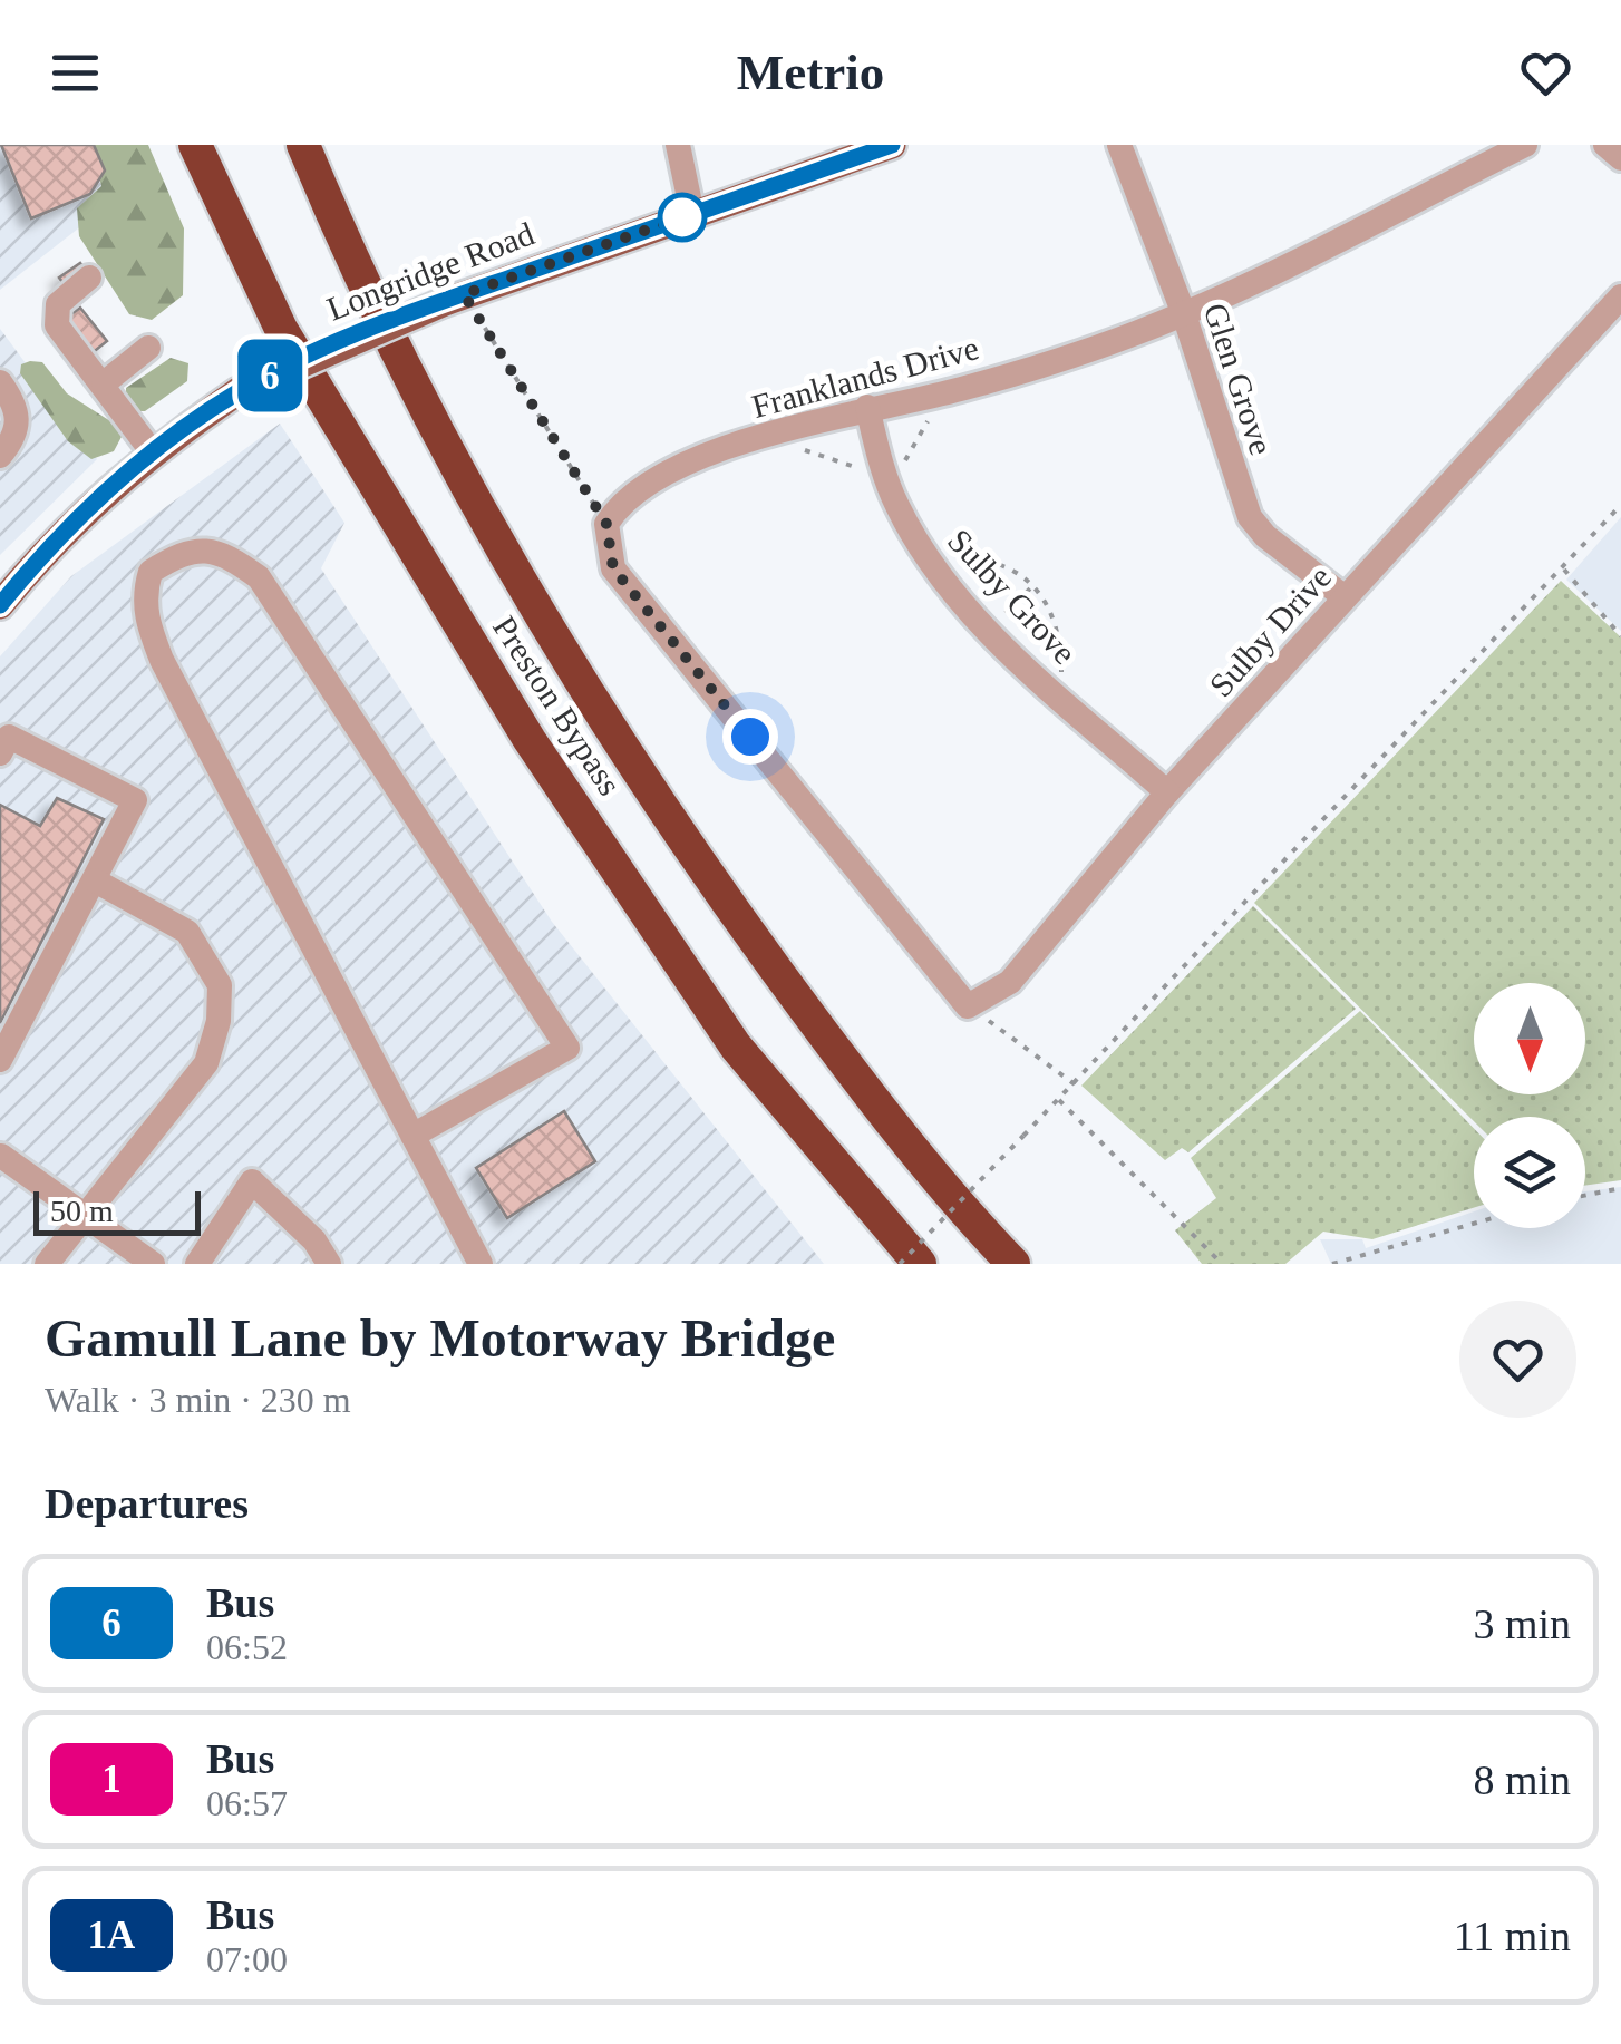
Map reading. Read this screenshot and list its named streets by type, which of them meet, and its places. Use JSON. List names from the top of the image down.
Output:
{
  "streets": {
    "highway": ["Preston Bypass"],
    "main road": ["Longridge Road"],
    "street": [
      "Franklands Drive",
      "Glen Grove",
      "Sulby Grove",
      "Sulby Drive"
    ]
  },
  "crossings": [
    ["Franklands Drive", "Glen Grove"],
    ["Franklands Drive", "Sulby Grove"],
    ["Glen Grove", "Sulby Drive"],
    ["Sulby Grove", "Sulby Drive"]
  ],
  "lines": ["bus line 6"],
  "scale_bar": "50 m",
  "north": "bottom",
  "page": {
    "header": "Metrio",
    "on_map": "6",
    "scale": "50 m",
    "heading": [
      ["Gamull Lane by Motorway Bridge", "Walk · 3 min · 230 m"],
      "Departures"
    ],
    "list": [
      {
        "mark": "6",
        "name": "Bus",
        "note": "06:52",
        "value": "3 min"
      },
      {
        "mark": "1",
        "name": "Bus",
        "note": "06:57",
        "value": "8 min"
      },
      {
        "mark": "1A",
        "name": "Bus",
        "note": "07:00",
        "value": "11 min"
      }
    ]
  }
}
